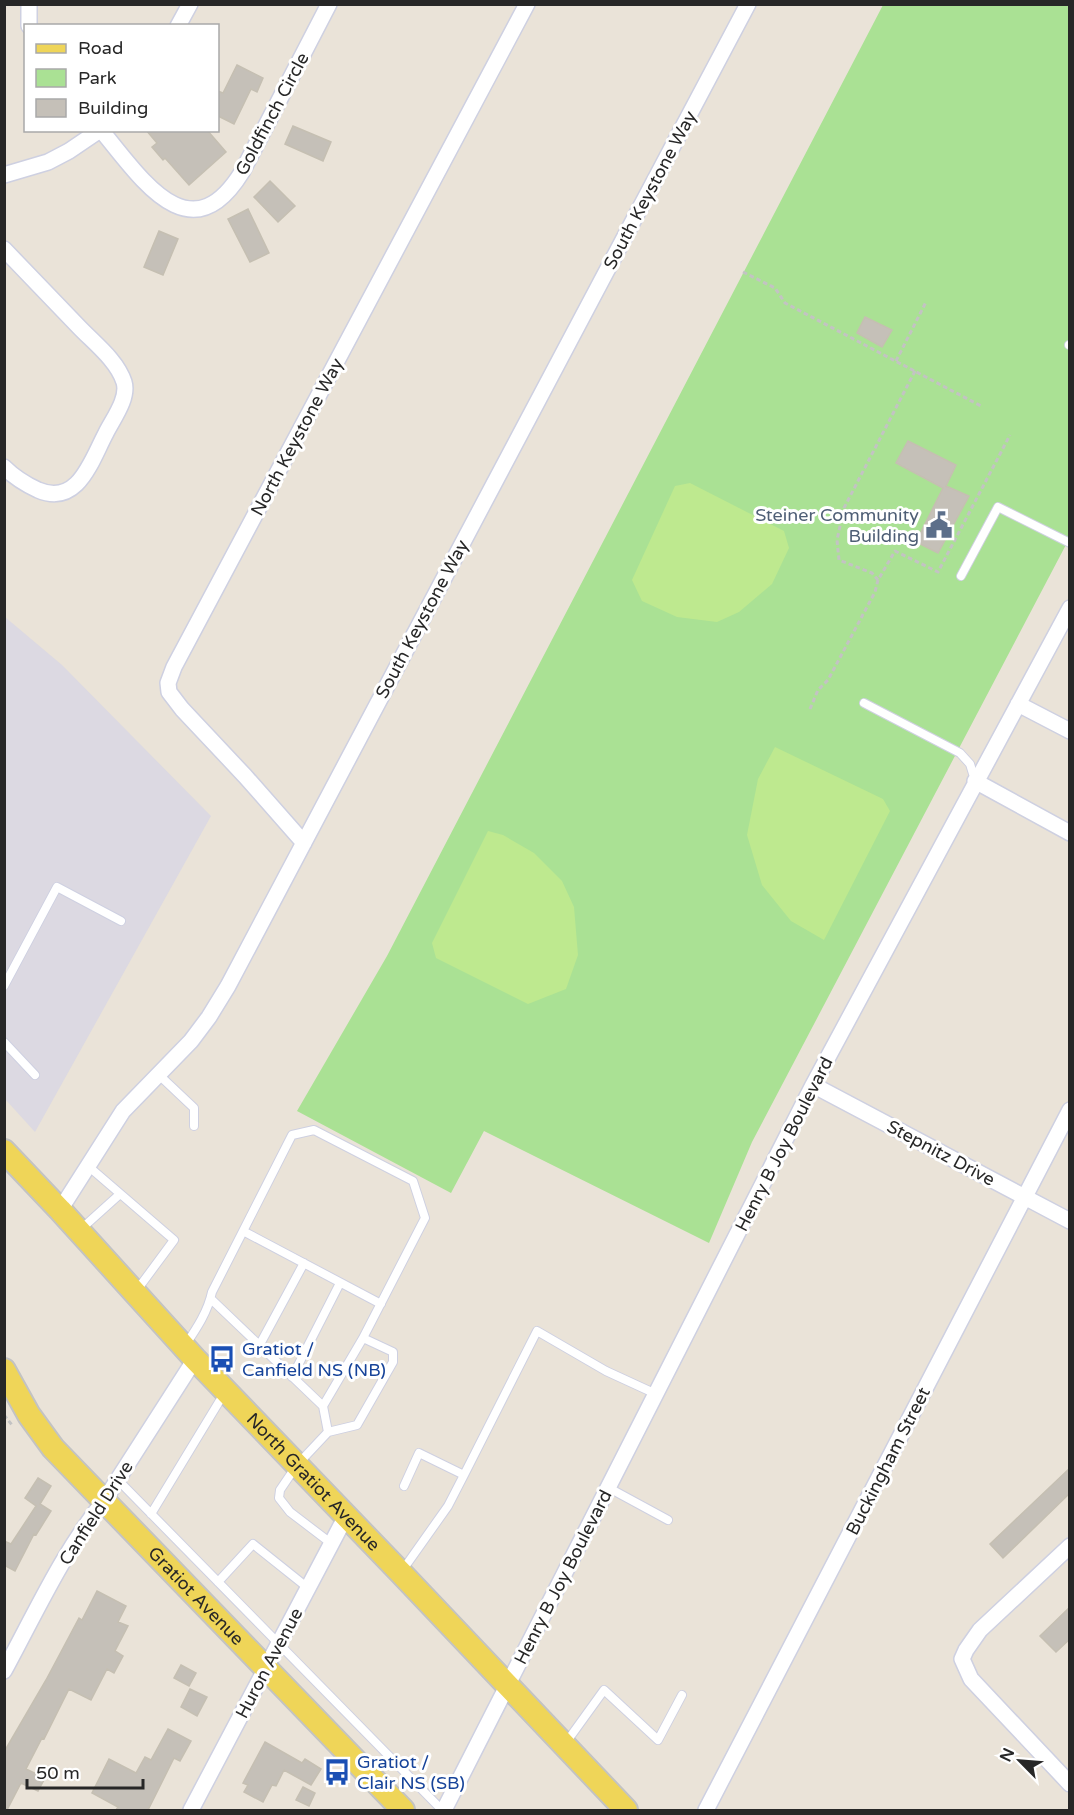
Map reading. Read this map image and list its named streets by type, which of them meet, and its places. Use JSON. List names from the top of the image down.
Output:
{
  "streets": {
    "main road": ["North Gratiot Avenue", "Gratiot Avenue"],
    "street": [
      "Goldfinch Circle",
      "South Keystone Way",
      "North Keystone Way",
      "Henry B Joy Boulevard",
      "Stepnitz Drive",
      "Buckingham Street",
      "Canfield Drive",
      "Huron Avenue"
    ]
  },
  "crossings": [
    ["South Keystone Way", "North Keystone Way"],
    ["South Keystone Way", "North Gratiot Avenue"],
    ["Henry B Joy Boulevard", "Stepnitz Drive"],
    ["Henry B Joy Boulevard", "North Gratiot Avenue"],
    ["Stepnitz Drive", "Buckingham Street"],
    ["North Gratiot Avenue", "Canfield Drive"],
    ["North Gratiot Avenue", "Huron Avenue"],
    ["Canfield Drive", "Gratiot Avenue"],
    ["Gratiot Avenue", "Huron Avenue"]
  ],
  "places": {
    "public building": ["Steiner Community Building"],
    "bus stop": ["Gratiot / Canfield NS (NB)", "Gratiot / Clair NS (SB)"]
  },
  "legend": ["Road", "Park", "Building"],
  "scale_bar": "50 m",
  "north": "top left"
}
